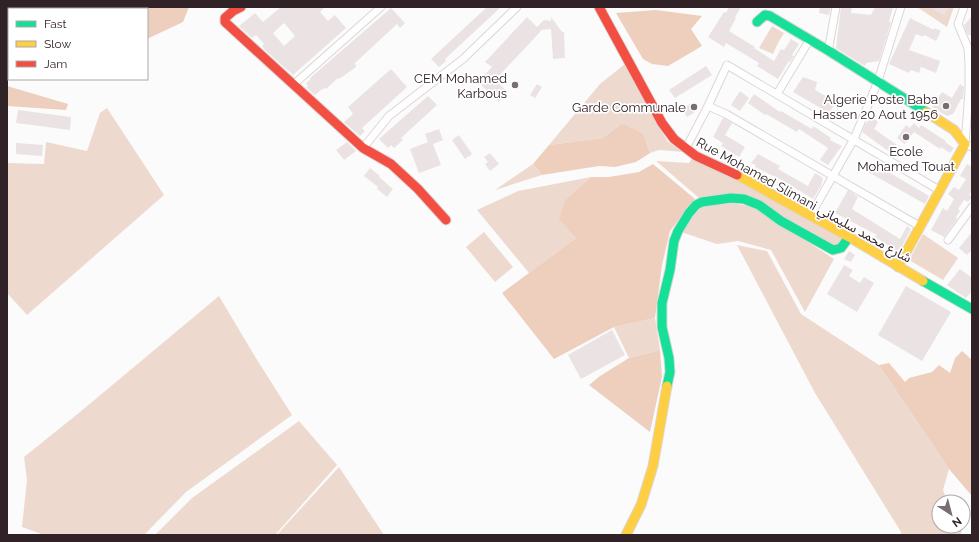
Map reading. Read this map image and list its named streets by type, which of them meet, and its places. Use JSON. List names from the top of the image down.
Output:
{
  "streets": {
    "street": ["Rue Mohamed Slimani شارع محمد سليماني"]
  },
  "places": [
    "CEM Mohamed Karbous",
    "Algerie Poste Baba Hassen 20 Aout 1956",
    "Garde Communale",
    "Ecole Mohamed Touat"
  ],
  "legend": ["Fast", "Slow", "Jam"],
  "north": "bottom right"
}
